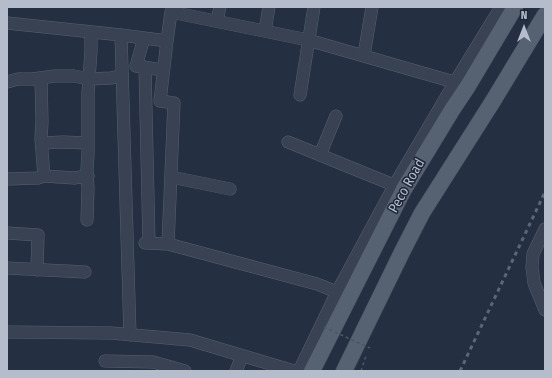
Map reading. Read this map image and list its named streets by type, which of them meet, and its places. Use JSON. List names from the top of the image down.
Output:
{
  "streets": {
    "main road": ["Peco Road"]
  },
  "north": "top"
}
